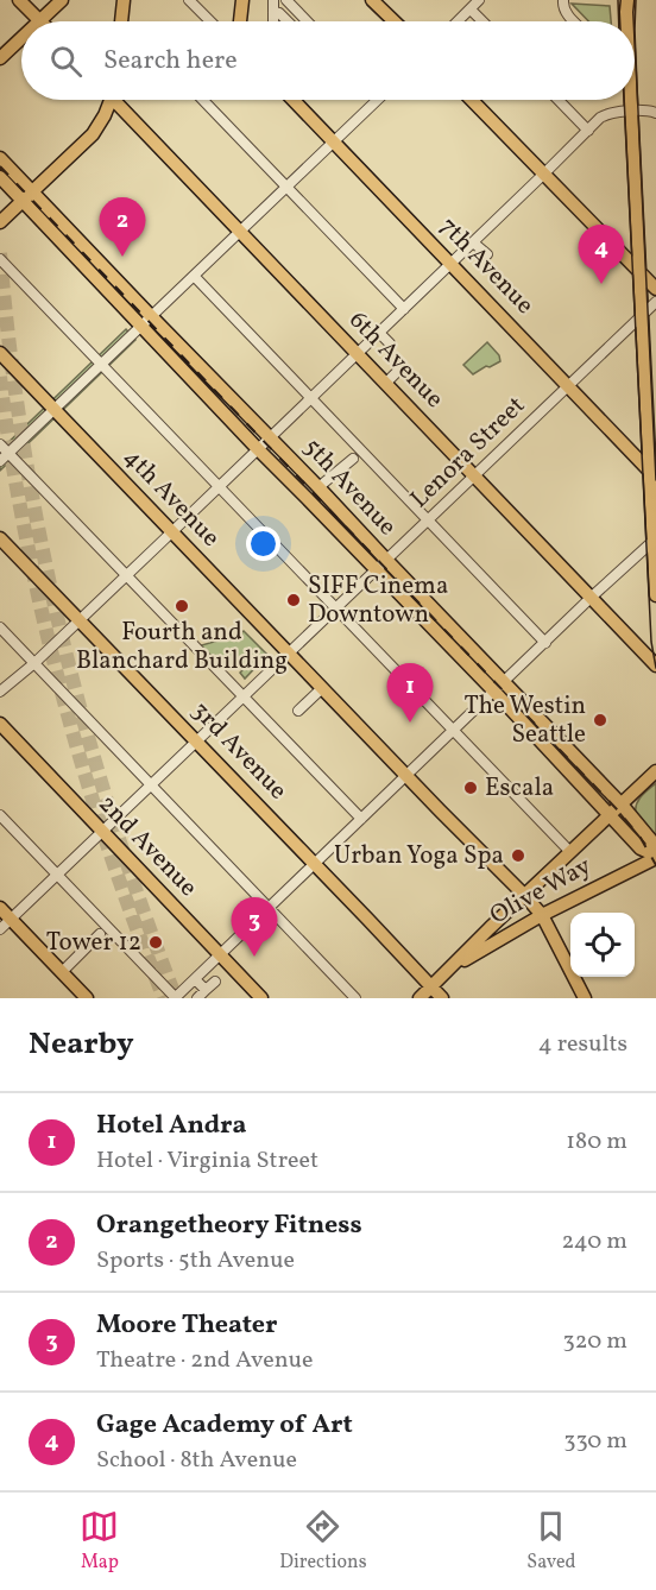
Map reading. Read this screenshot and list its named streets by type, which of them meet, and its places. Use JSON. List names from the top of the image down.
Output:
{
  "streets": {
    "main road": [
      "7th Avenue",
      "6th Avenue",
      "5th Avenue",
      "4th Avenue",
      "3rd Avenue",
      "2nd Avenue",
      "Olive Way"
    ],
    "street": ["Lenora Street"]
  },
  "crossings": [
    ["7th Avenue", "Lenora Street"],
    ["6th Avenue", "Lenora Street"],
    ["Lenora Street", "5th Avenue"],
    ["Lenora Street", "4th Avenue"],
    ["Lenora Street", "3rd Avenue"],
    ["Lenora Street", "2nd Avenue"],
    ["5th Avenue", "Olive Way"],
    ["4th Avenue", "Olive Way"]
  ],
  "places": [
    "SIFF Cinema Downtown",
    "Fourth and Blanchard Building",
    "The Westin Seattle",
    "Escala",
    "Urban Yoga Spa",
    "Tower 12"
  ],
  "page": {
    "search": "Search here",
    "pins": [
      "2",
      "4",
      "1",
      "3"
    ],
    "heading": ["Nearby", "4 results"],
    "list": [
      {
        "mark": "1",
        "name": "Hotel Andra",
        "note": "Hotel · Virginia Street",
        "value": "180 m"
      },
      {
        "mark": "2",
        "name": "Orangetheory Fitness",
        "note": "Sports · 5th Avenue",
        "value": "240 m"
      },
      {
        "mark": "3",
        "name": "Moore Theater",
        "note": "Theatre · 2nd Avenue",
        "value": "320 m"
      },
      {
        "mark": "4",
        "name": "Gage Academy of Art",
        "note": "School · 8th Avenue",
        "value": "330 m"
      }
    ],
    "nav": ["Map", "Directions", "Saved"]
  }
}
